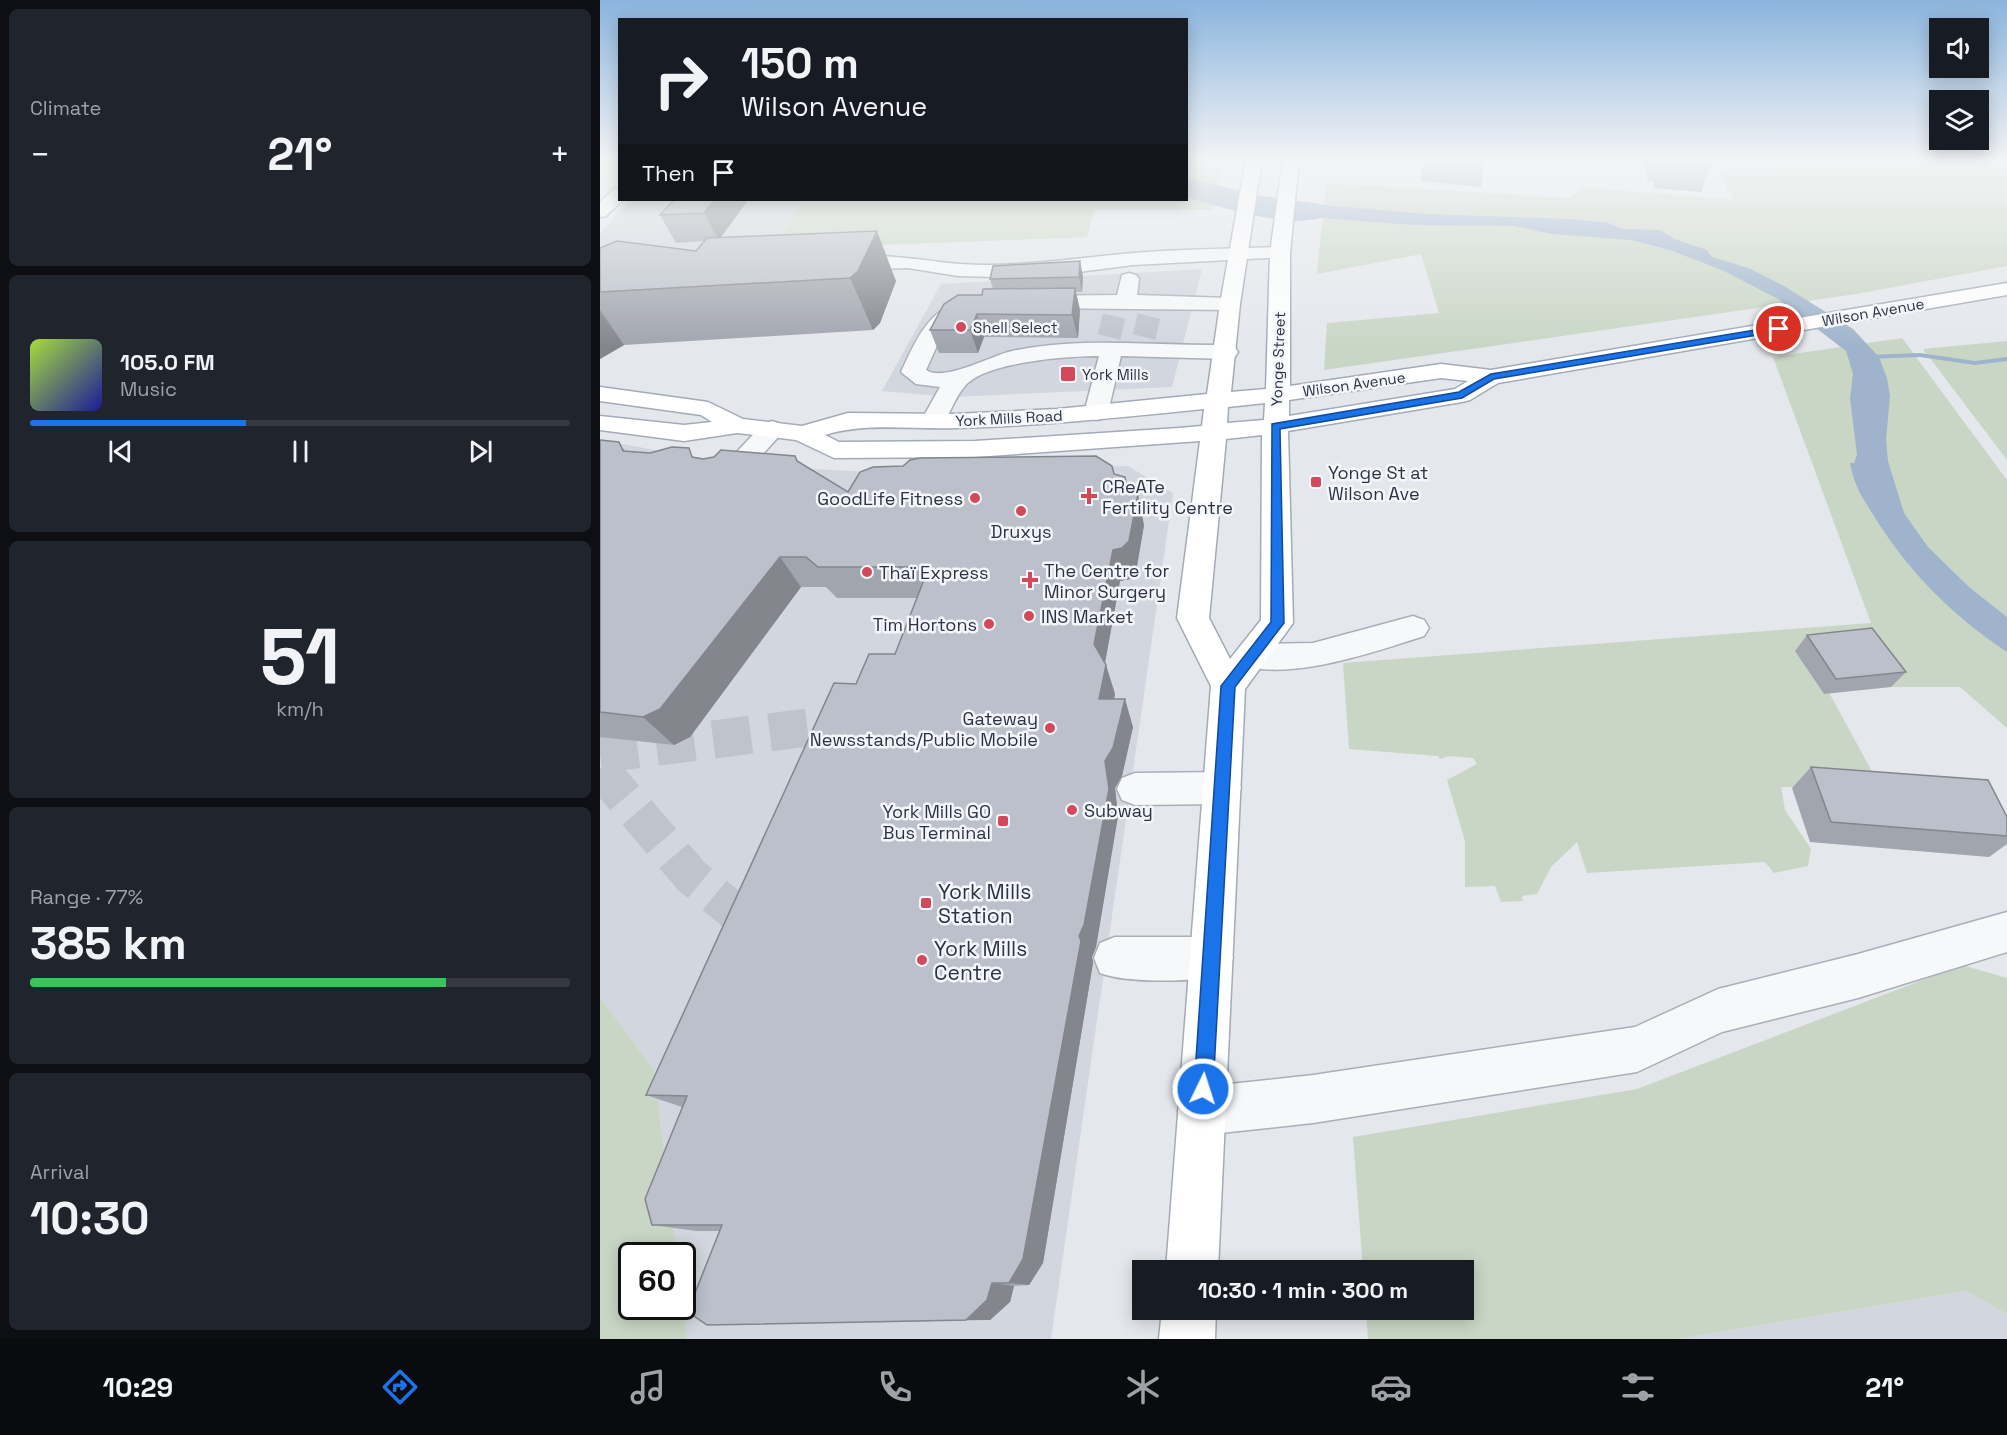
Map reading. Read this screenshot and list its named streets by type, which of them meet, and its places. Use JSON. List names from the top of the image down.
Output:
{
  "streets": {
    "main road": ["Wilson Avenue", "Yonge Street", "York Mills Road"]
  },
  "crossings": [
    ["Wilson Avenue", "Yonge Street"],
    ["Wilson Avenue", "York Mills Road"]
  ],
  "places": {
    "other": [
      "Shell Select",
      "GoodLife Fitness",
      "Druxys",
      "Thaï Express",
      "INS Market",
      "Tim Hortons",
      "Gateway Newsstands/Public Mobile",
      "Subway",
      "York Mills Centre"
    ],
    "transit": [
      "York Mills",
      "Yonge St at Wilson Ave",
      "York Mills GO Bus Terminal",
      "York Mills Station"
    ],
    "health": ["CReATe Fertility Centre", "The Centre for Minor Surgery"]
  },
  "page": {
    "tile": [
      "Climate",
      ["51", "km/h"],
      ["Range · 77%", "385 km"],
      ["Arrival", "10:30"]
    ],
    "turn": ["150 m", "Wilson Avenue"],
    "heat": ["−", "21°", "+"],
    "then": "Then",
    "song": ["105.0 FM", "Music"],
    "limit": "60",
    "trip": "10:30 · 1 min · 300 m",
    "tabs": ["10:29", "21°"]
  }
}
